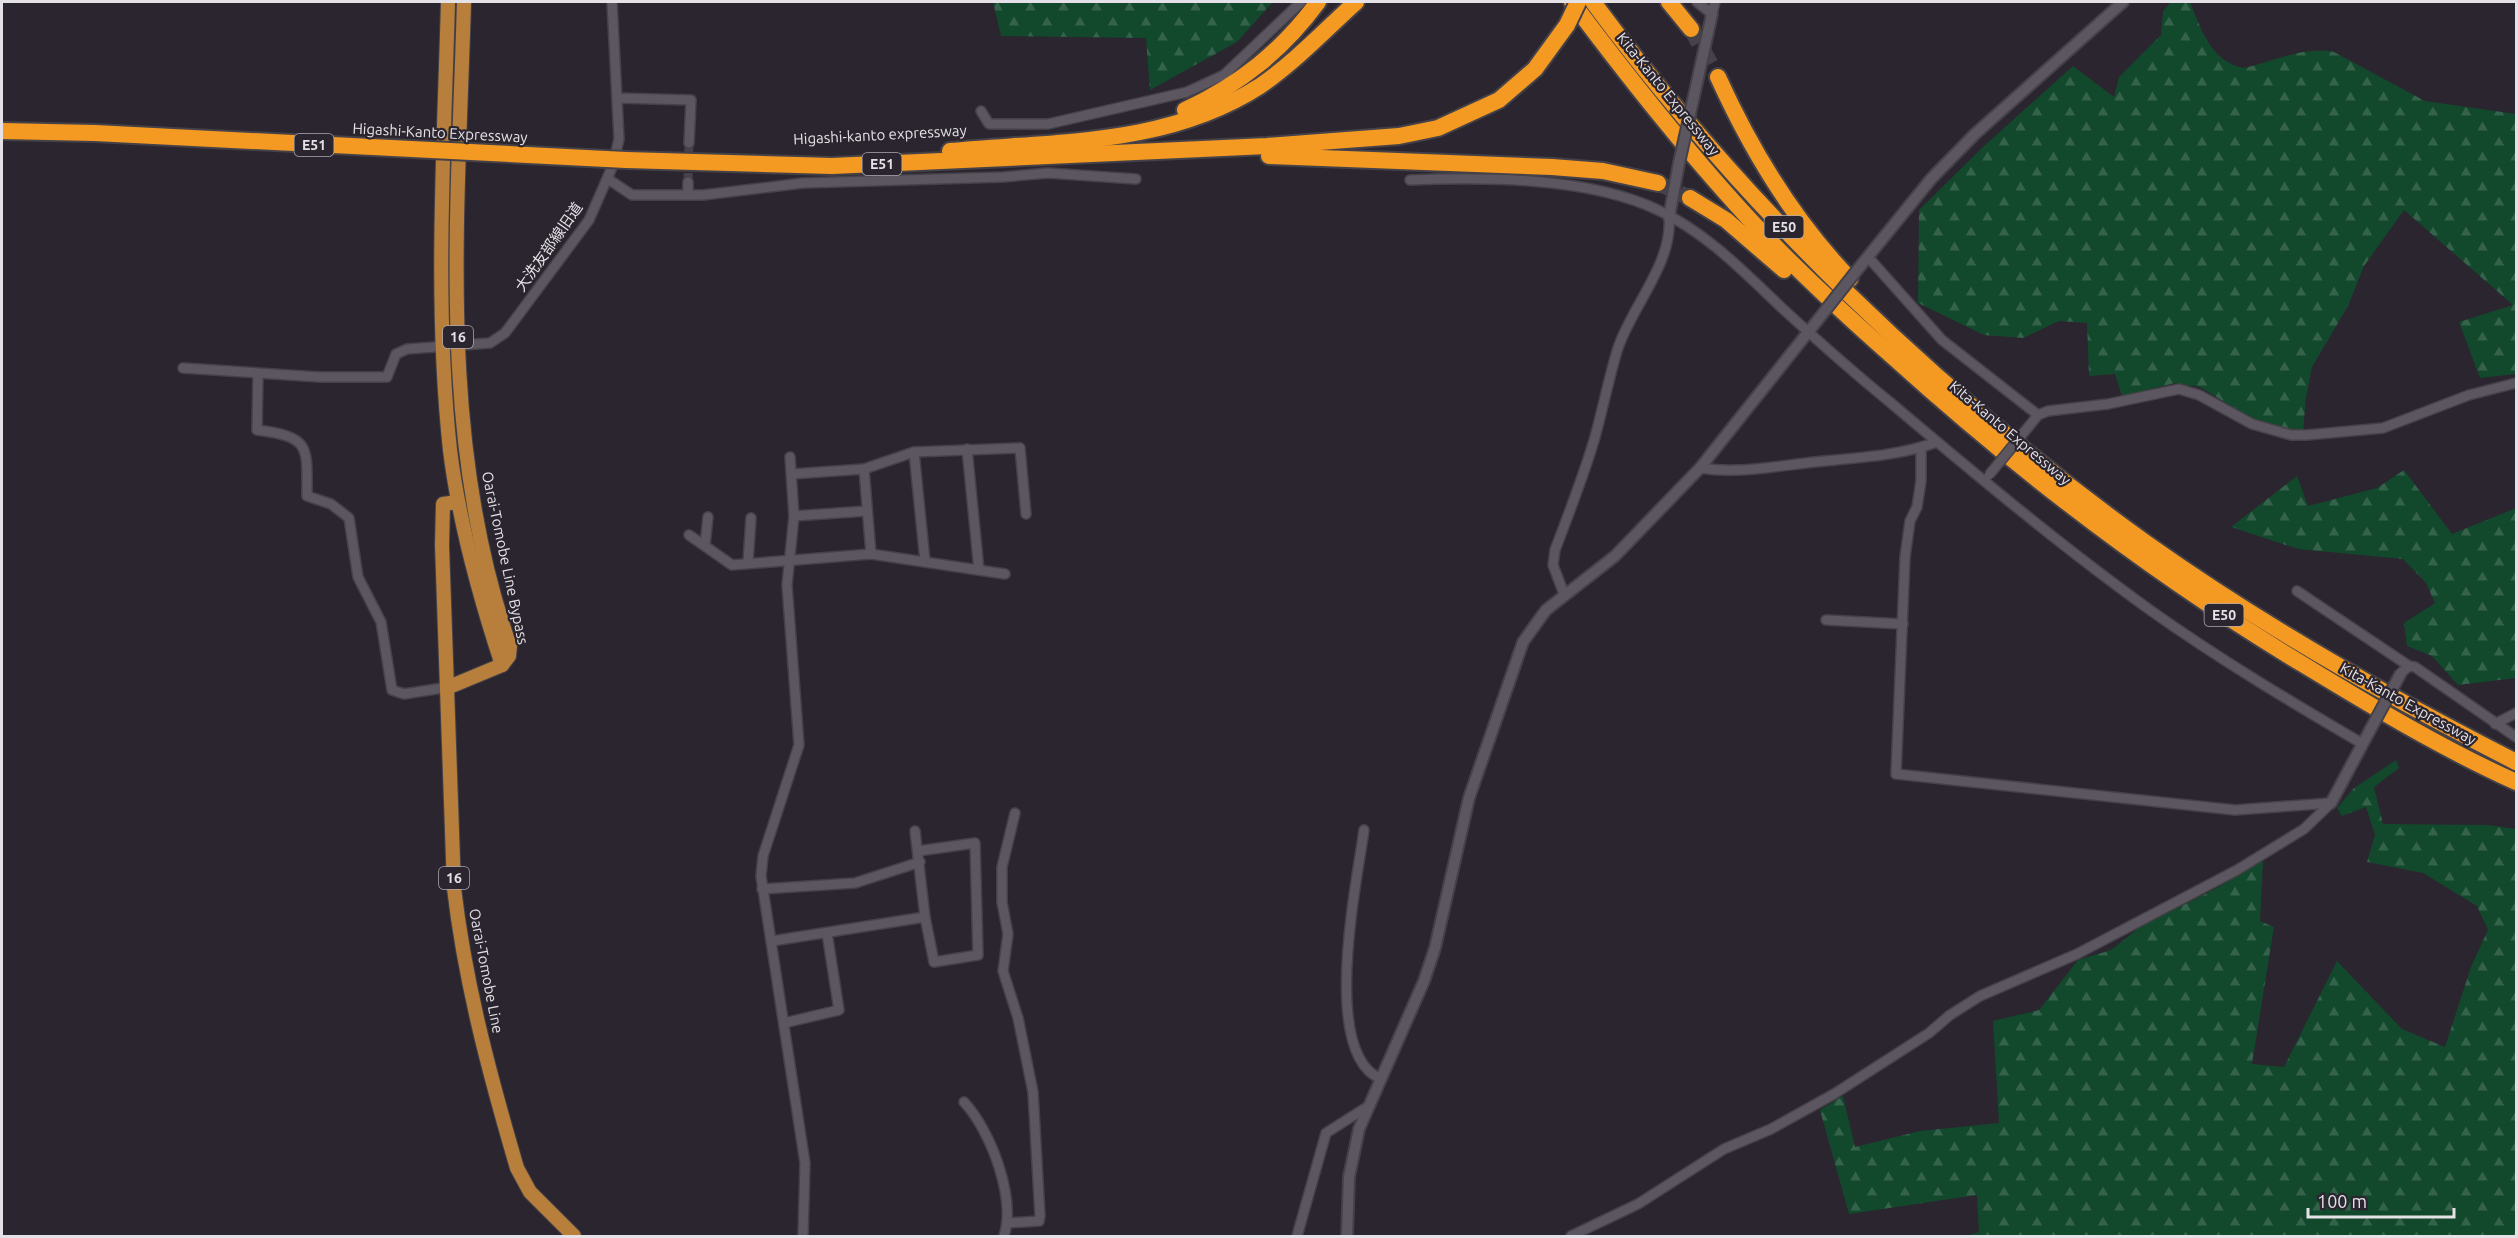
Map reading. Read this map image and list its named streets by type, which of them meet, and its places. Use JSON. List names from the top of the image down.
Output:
{
  "streets": {
    "highway": [
      "Kita-Kanto Expressway",
      "Higashi-Kanto Expressway",
      "Higashi-kanto expressway",
      "E51",
      "E50"
    ],
    "main road": ["16", "Oarai-Tomobe Line Bypass", "Oarai-Tomobe Line"],
    "street": ["大洗友部線旧道"]
  },
  "crossings": [
    ["Higashi-Kanto Expressway", "Higashi-kanto expressway"],
    ["大洗友部線旧道", "Oarai-Tomobe Line Bypass"],
    ["Oarai-Tomobe Line Bypass", "Oarai-Tomobe Line"]
  ],
  "scale_bar": "100 m"
}
